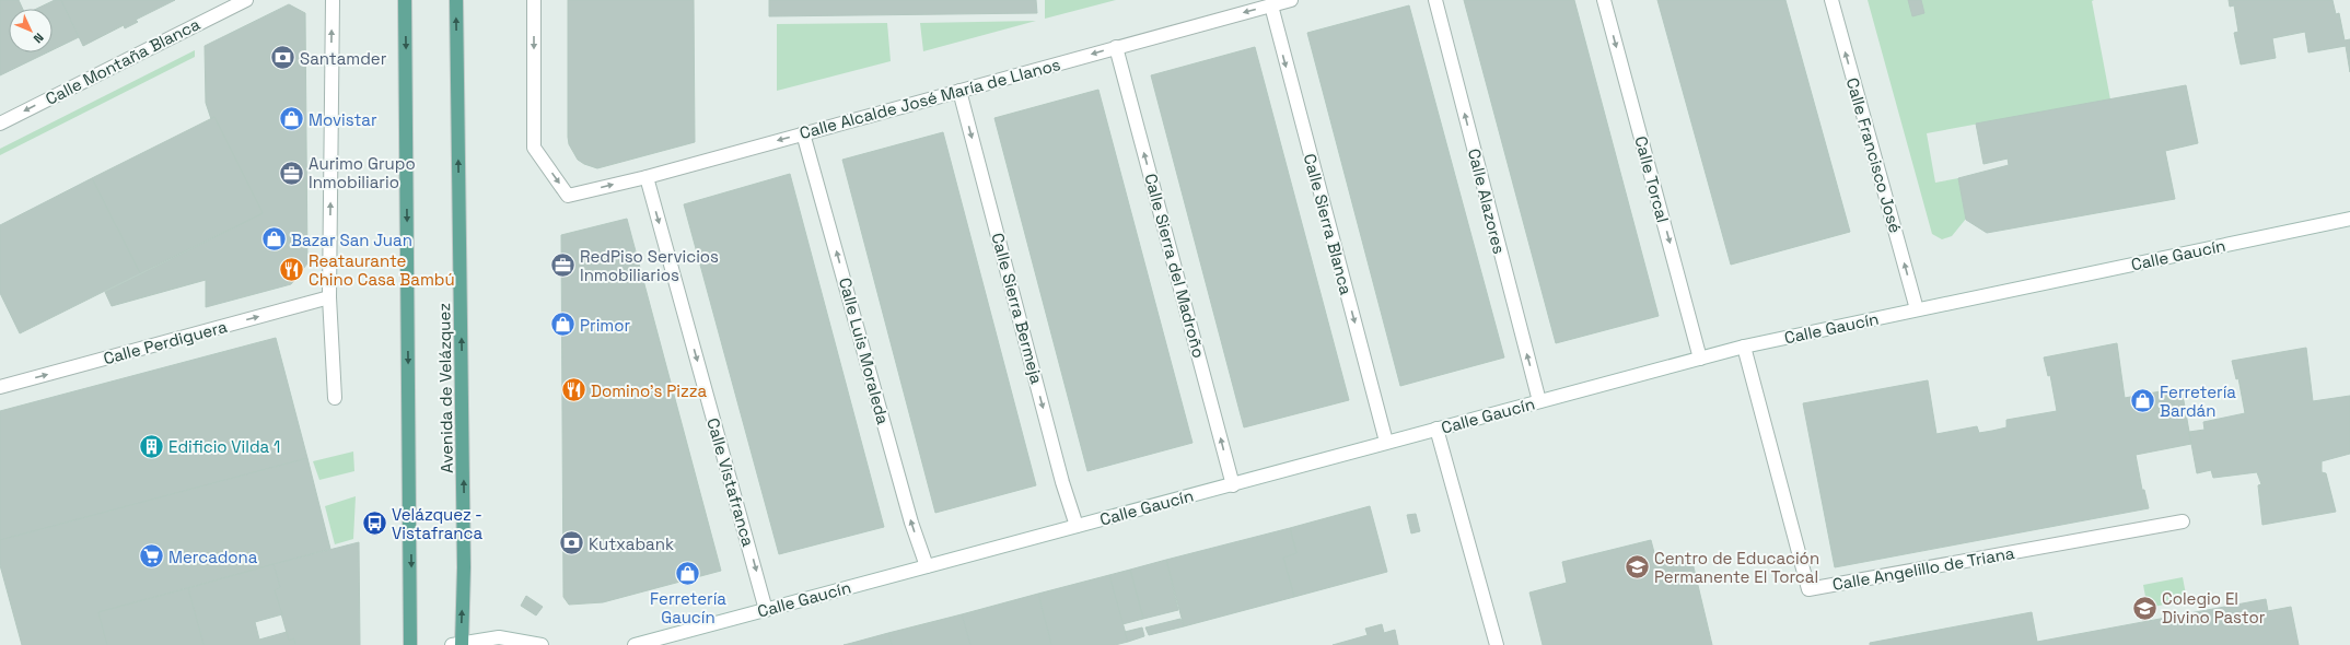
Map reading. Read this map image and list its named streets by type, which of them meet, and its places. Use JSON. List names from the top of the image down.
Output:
{
  "streets": {
    "main road": ["Avenida de Velázquez"],
    "street": [
      "Calle Montaña Blanca",
      "Calle Alcalde José María de Llanos",
      "Calle Francisco José",
      "Calle Torcal",
      "Calle Alazores",
      "Calle Sierra Blanca",
      "Calle Gaucín",
      "Calle Sierra del Madroño",
      "Calle Sierra Bermeja",
      "Calle Perdiguera",
      "Calle Luis Moraleda",
      "Calle Vistafranca",
      "Calle Angelillo de Triana"
    ]
  },
  "crossings": [
    ["Calle Alcalde José María de Llanos", "Calle Sierra Blanca"],
    ["Calle Alcalde José María de Llanos", "Calle Sierra del Madroño"],
    ["Calle Alcalde José María de Llanos", "Calle Sierra Bermeja"],
    ["Calle Alcalde José María de Llanos", "Calle Luis Moraleda"],
    ["Calle Alcalde José María de Llanos", "Calle Vistafranca"],
    ["Calle Francisco José", "Calle Gaucín"],
    ["Calle Torcal", "Calle Gaucín"],
    ["Calle Alazores", "Calle Gaucín"],
    ["Calle Sierra Blanca", "Calle Gaucín"],
    ["Calle Gaucín", "Calle Sierra del Madroño"],
    ["Calle Gaucín", "Calle Sierra Bermeja"],
    ["Calle Gaucín", "Calle Luis Moraleda"],
    ["Calle Gaucín", "Calle Vistafranca"],
    ["Calle Gaucín", "Calle Angelillo de Triana"]
  ],
  "one_way": [
    "Calle Montaña Blanca",
    "Calle Francisco José",
    "Calle Torcal",
    "Calle Alazores",
    "Calle Sierra Blanca",
    "Calle Sierra del Madroño",
    "Calle Sierra Bermeja",
    "Calle Perdiguera",
    "Calle Luis Moraleda",
    "Calle Vistafranca"
  ],
  "places": {
    "bank": ["Santamder", "Kutxabank"],
    "shop": [
      "Movistar",
      "Bazar San Juan",
      "Primor",
      "Ferretería Bardán",
      "Ferretería Gaucín"
    ],
    "office": ["Aurimo Grupo Inmobiliario", "RedPiso Servicios Inmobiliarios"],
    "restaurant": ["Reataurante Chino Casa Bambú", "Domino's Pizza"],
    "building": ["Edificio Vilda 1"],
    "bus stop": ["Velázquez - Vistafranca"],
    "supermarket": ["Mercadona"],
    "school or university": ["Centro de Educación Permanente El Torcal", "Colegio El Divino Pastor"]
  },
  "north": "bottom right"
}
